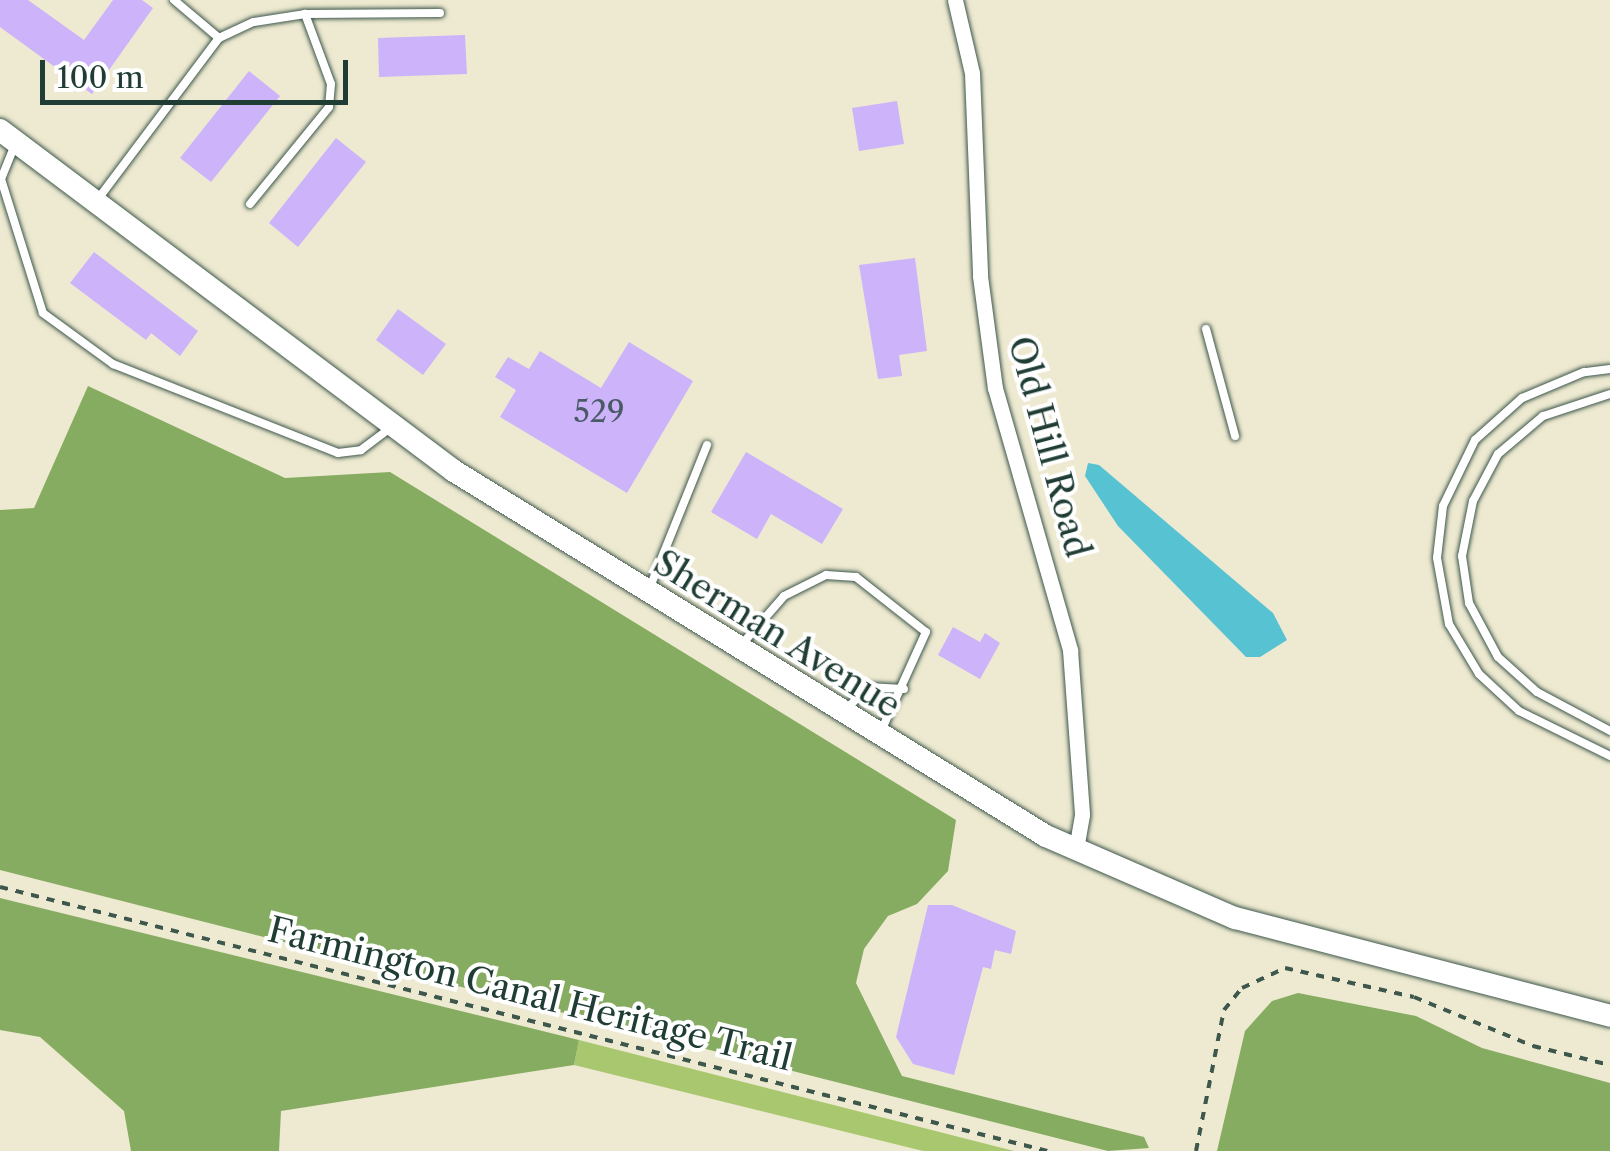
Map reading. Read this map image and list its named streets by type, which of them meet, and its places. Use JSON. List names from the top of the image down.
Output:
{
  "streets": {
    "main road": ["Sherman Avenue"],
    "street": ["Old Hill Road"],
    "path": ["Farmington Canal Heritage Trail"]
  },
  "crossings": [
    ["Old Hill Road", "Sherman Avenue"]
  ],
  "house_numbers": ["529"],
  "scale_bar": "100 m"
}
